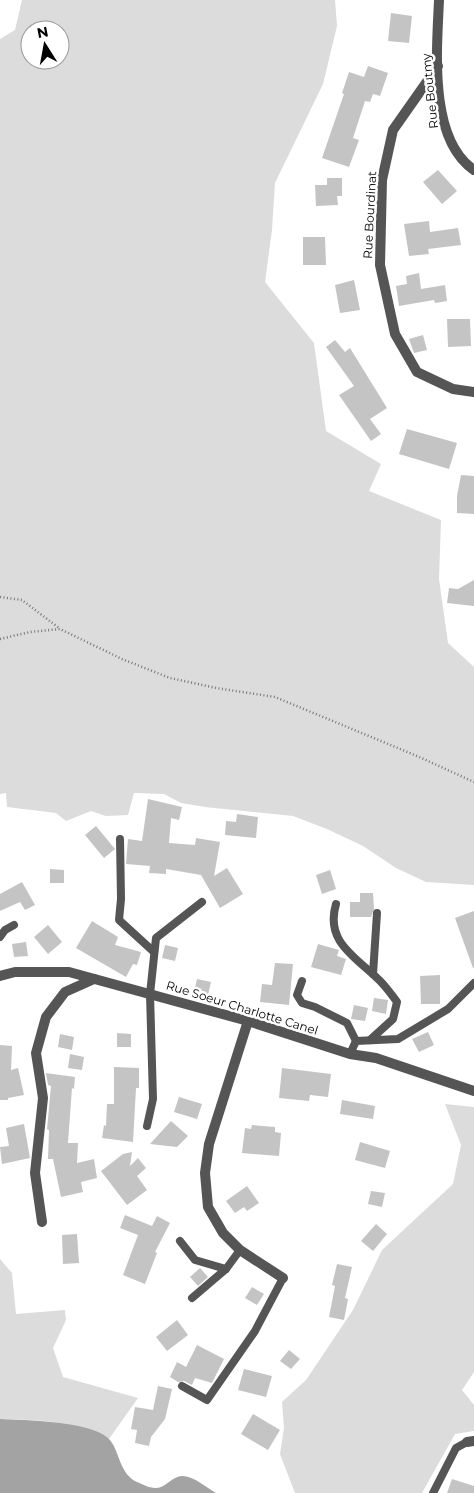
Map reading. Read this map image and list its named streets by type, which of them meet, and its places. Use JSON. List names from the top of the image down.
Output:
{
  "streets": {
    "street": ["Rue Boutmy", "Rue Bourdinat", "Rue Soeur Charlotte Canel"]
  },
  "crossings": [
    ["Rue Boutmy", "Rue Bourdinat"]
  ],
  "north": "top"
}
